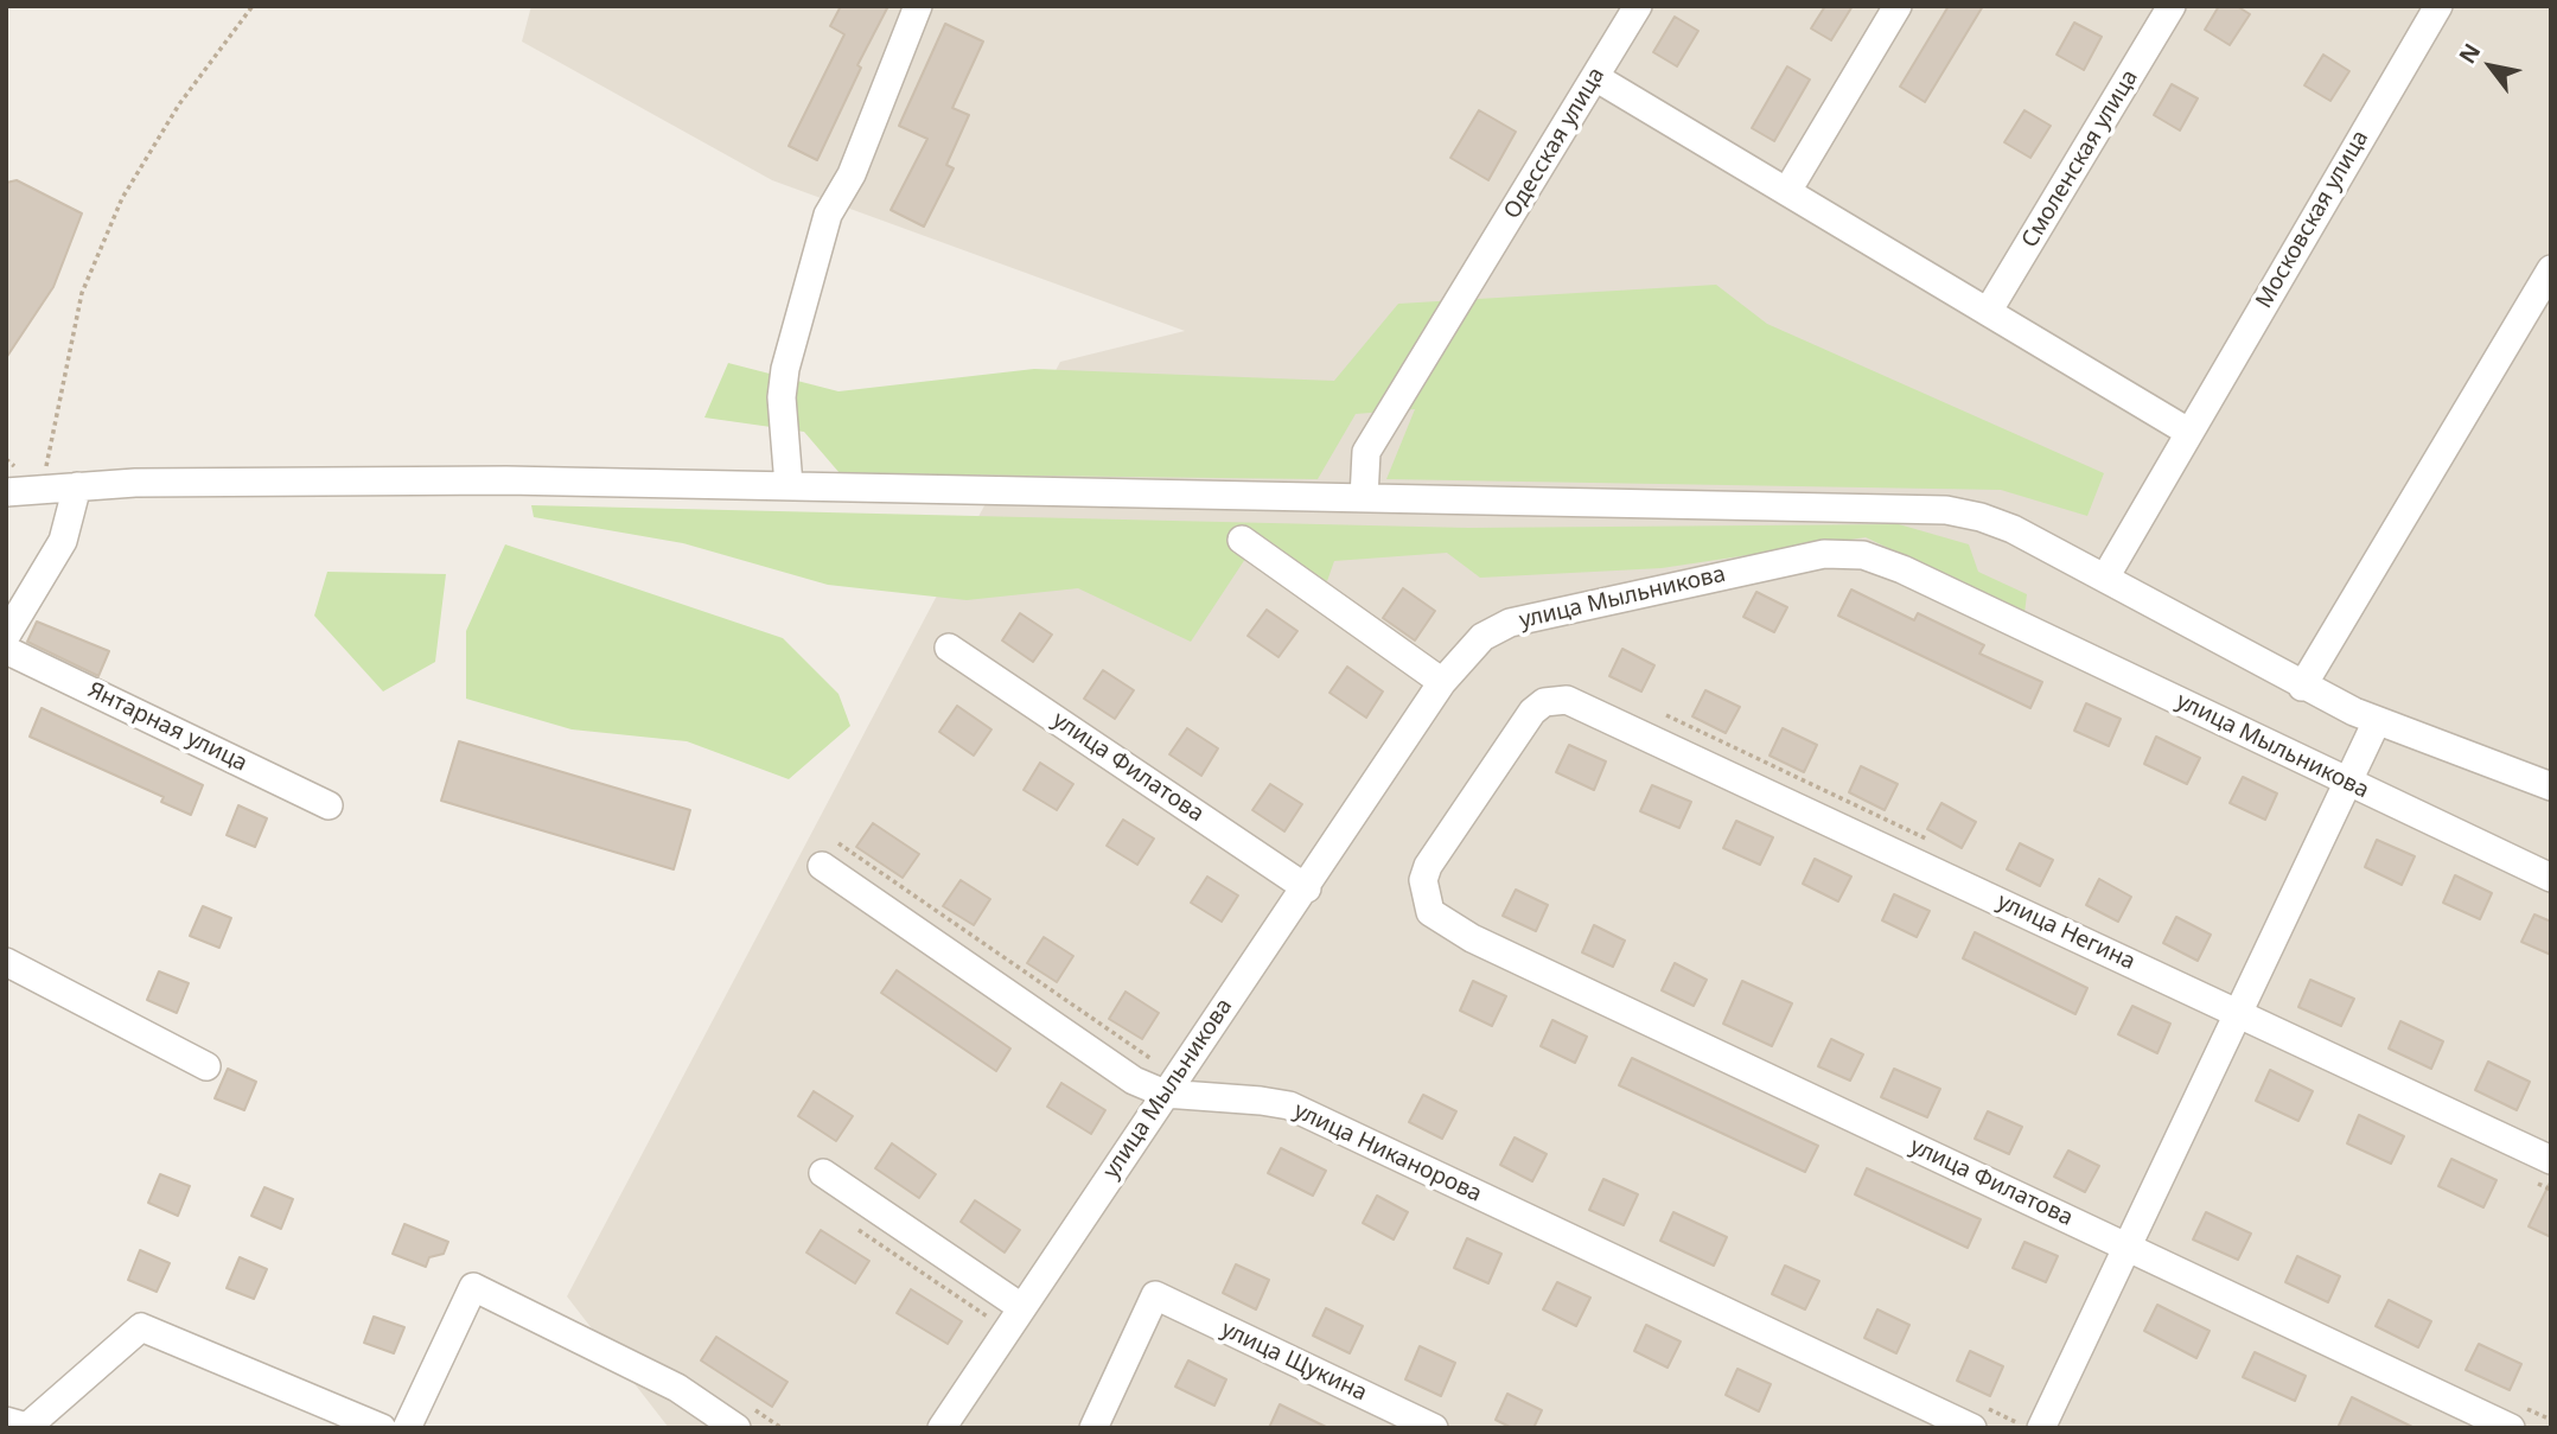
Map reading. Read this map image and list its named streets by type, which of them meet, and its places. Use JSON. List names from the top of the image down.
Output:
{
  "streets": {
    "street": [
      "Одесская улица",
      "Смоленская улица",
      "Московская улица",
      "улица Мыльникова",
      "Янтарная улица",
      "улица Филатова",
      "улица Негина",
      "улица Никанорова",
      "улица Щукина"
    ]
  },
  "crossings": [
    ["улица Мыльникова", "улица Филатова"],
    ["улица Мыльникова", "улица Никанорова"],
    ["улица Филатова", "улица Негина"]
  ],
  "north": "top left"
}
